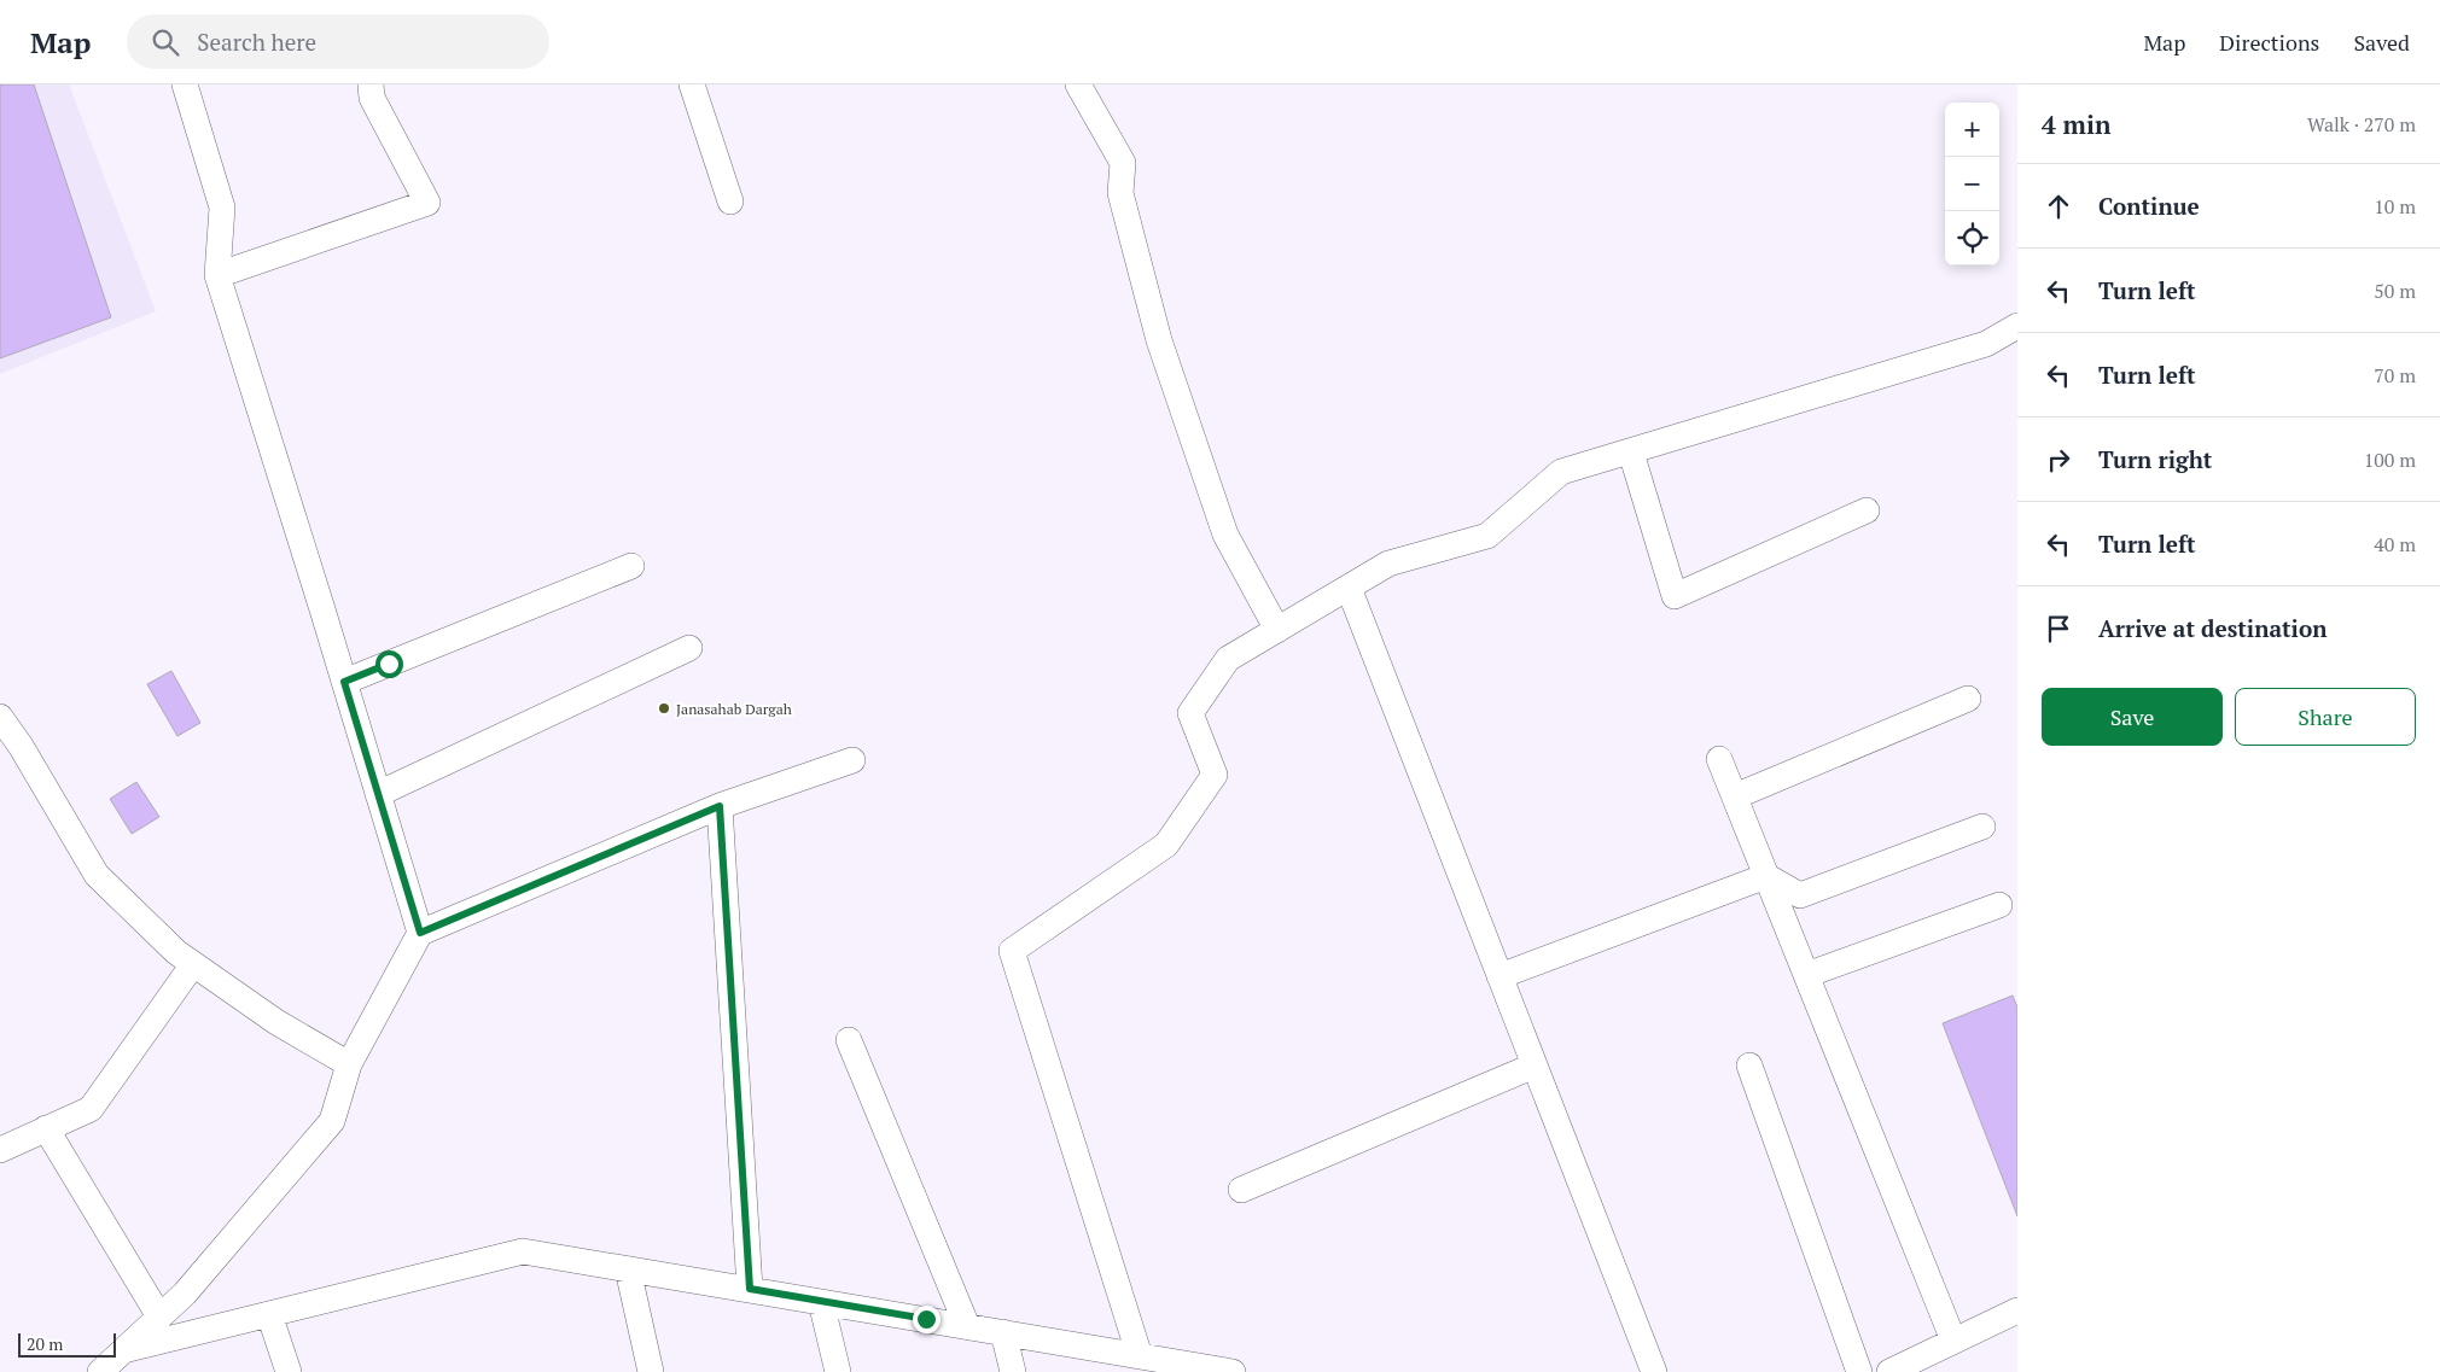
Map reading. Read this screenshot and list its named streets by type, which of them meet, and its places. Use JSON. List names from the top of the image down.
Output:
{
  "places": ["Janasahab Dargah"],
  "scale_bar": "20 m",
  "page": {
    "header": "Map",
    "search": "Search here",
    "nav": ["Map", "Directions", "Saved"],
    "heading": ["4 min", "Walk · 270 m"],
    "map_buttons": ["+", "−"],
    "list": [
      ["Continue", "10 m"],
      ["Turn left", "50 m"],
      ["Turn left", "70 m"],
      ["Turn right", "100 m"],
      ["Turn left", "40 m"],
      "Arrive at destination"
    ],
    "buttons": ["Save", "Share"],
    "scale": "20 m"
  }
}
